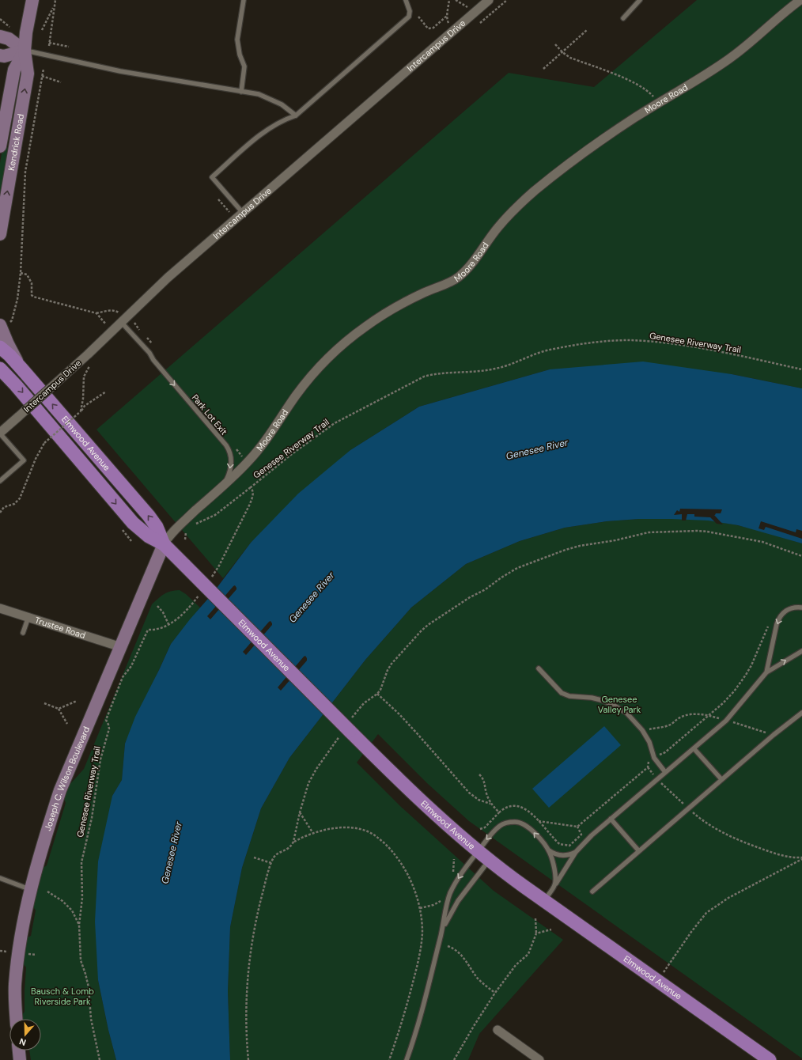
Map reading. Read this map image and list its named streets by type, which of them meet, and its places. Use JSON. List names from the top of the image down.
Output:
{
  "streets": {
    "main road": ["Elmwood Avenue"],
    "street": [
      "Intercampus Drive",
      "Moore Road",
      "Kendrick Road",
      "Trustee Road",
      "Joseph C. Wilson Boulevard"
    ],
    "lane": ["Park Lot Exit"],
    "path": ["Genesee Riverway Trail"]
  },
  "crossings": [
    ["Intercampus Drive", "Park Lot Exit"],
    ["Moore Road", "Park Lot Exit"],
    ["Moore Road", "Elmwood Avenue"],
    ["Moore Road", "Joseph C. Wilson Boulevard"],
    ["Elmwood Avenue", "Joseph C. Wilson Boulevard"],
    ["Trustee Road", "Joseph C. Wilson Boulevard"]
  ],
  "one_way": ["Park Lot Exit"],
  "water": ["Genesee River"],
  "parks": ["Genesee Valley Park", "Bausch & Lomb Riverside Park"],
  "north": "bottom"
}
